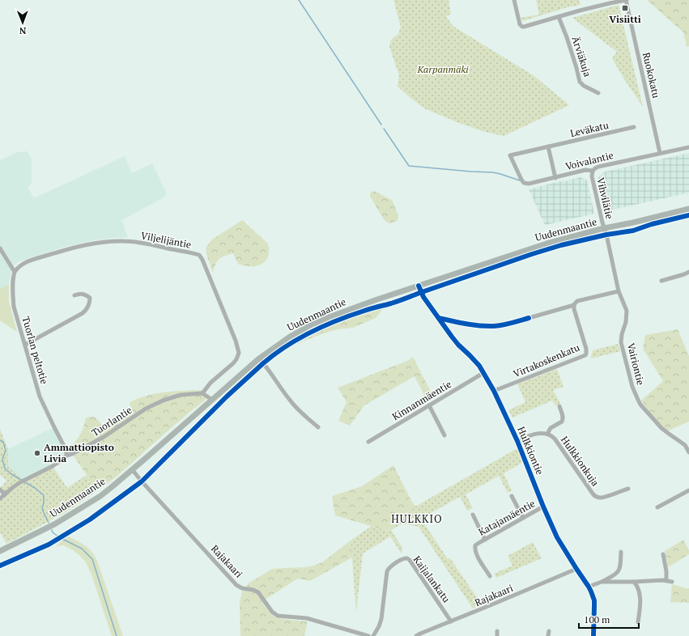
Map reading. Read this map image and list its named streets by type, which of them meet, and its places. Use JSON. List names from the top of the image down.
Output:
{
  "streets": {
    "main road": ["Uudenmaantie"],
    "street": [
      "Ärviäkuja",
      "Ruokokatu",
      "Leväkatu",
      "Voivalantie",
      "Vihvilätie",
      "Viljelijäntie",
      "Tuorlan peltotie",
      "Virtakoskenkatu",
      "Vairiontie",
      "Kinnanmäentie",
      "Tuorlantie",
      "Hulkkiontie",
      "Hulkkionkuja",
      "Katajamäentie",
      "Rajakaari",
      "Kaijalankatu"
    ]
  },
  "crossings": [
    ["Ruokokatu", "Voivalantie"],
    ["Leväkatu", "Voivalantie"],
    ["Voivalantie", "Vihvilätie"],
    ["Vihvilätie", "Uudenmaantie"],
    ["Vihvilätie", "Vairiontie"],
    ["Uudenmaantie", "Vairiontie"],
    ["Uudenmaantie", "Hulkkiontie"],
    ["Uudenmaantie", "Rajakaari"],
    ["Viljelijäntie", "Tuorlan peltotie"],
    ["Viljelijäntie", "Tuorlantie"],
    ["Tuorlan peltotie", "Tuorlantie"],
    ["Virtakoskenkatu", "Hulkkiontie"],
    ["Kinnanmäentie", "Hulkkiontie"],
    ["Hulkkiontie", "Hulkkionkuja"],
    ["Hulkkiontie", "Katajamäentie"],
    ["Hulkkiontie", "Rajakaari"],
    ["Rajakaari", "Kaijalankatu"]
  ],
  "districts": ["HULKKIO"],
  "parks": ["Karpanmäki"],
  "places": {
    "transit": ["Visiitti"],
    "other": ["Ammattiopisto Livia"]
  },
  "scale_bar": "100 m",
  "north": "bottom"
}
